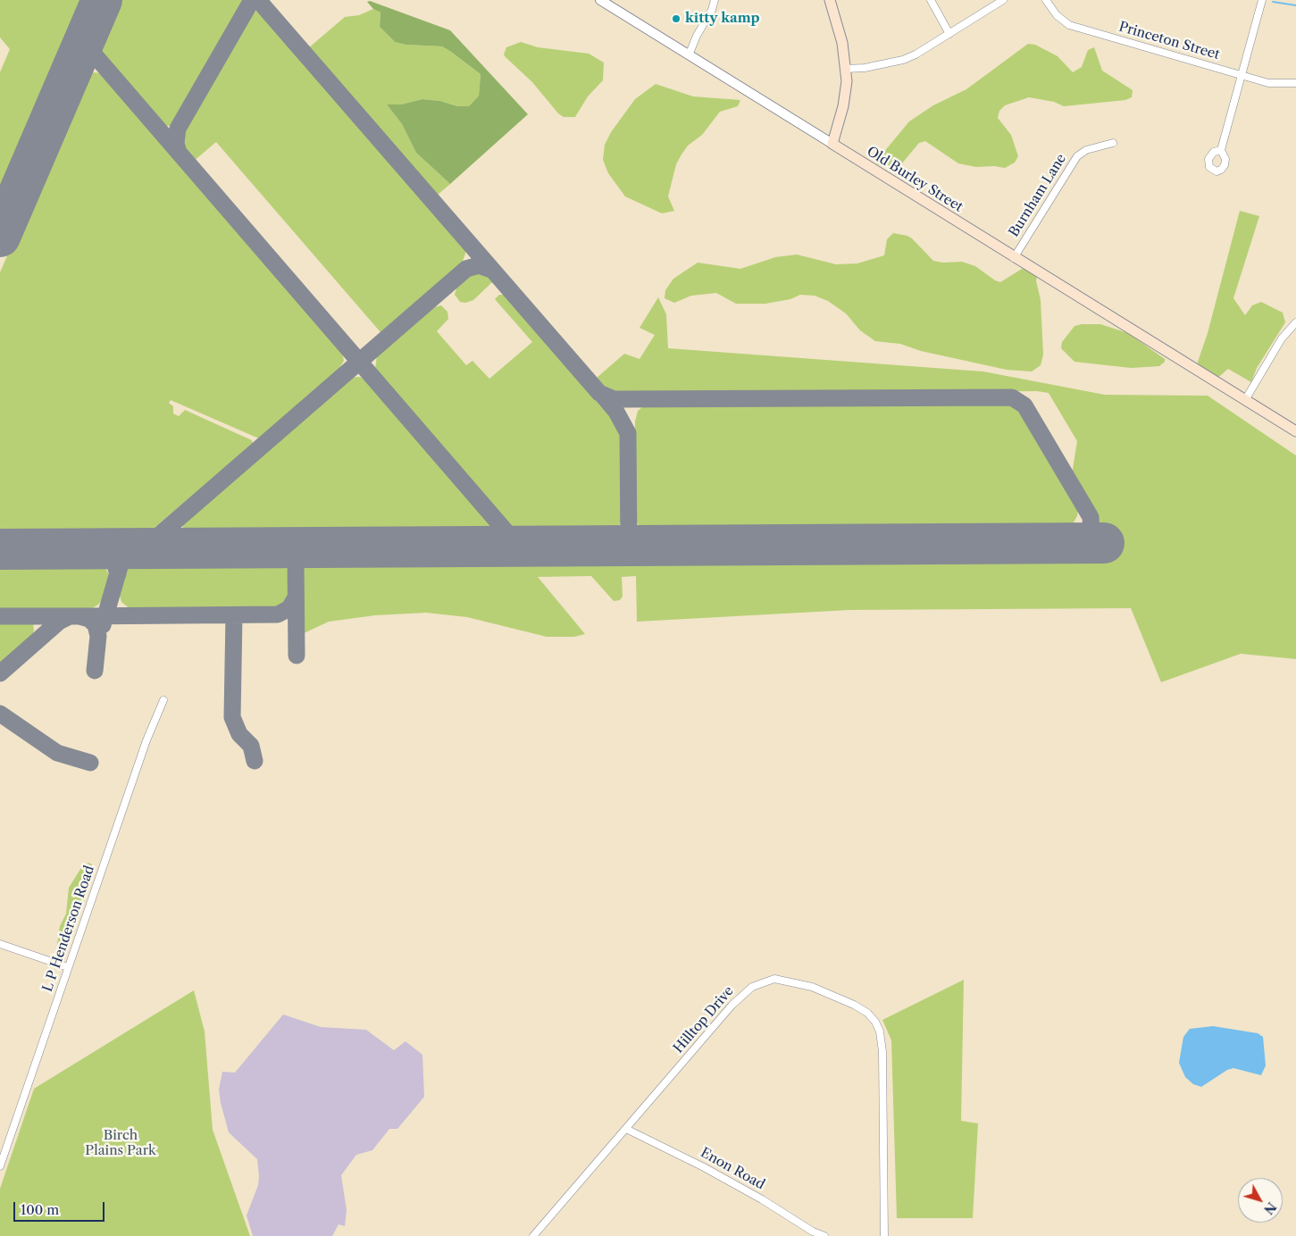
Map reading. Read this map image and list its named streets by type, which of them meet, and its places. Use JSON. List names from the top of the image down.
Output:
{
  "streets": {
    "main road": ["Old Burley Street"],
    "street": [
      "Princeton Street",
      "Burnham Lane",
      "L P Henderson Road",
      "Hilltop Drive",
      "Enon Road"
    ]
  },
  "crossings": [
    ["Old Burley Street", "Burnham Lane"],
    ["Hilltop Drive", "Enon Road"]
  ],
  "parks": ["Birch Plains Park"],
  "places": ["kitty kamp"],
  "scale_bar": "100 m",
  "north": "bottom right"
}
